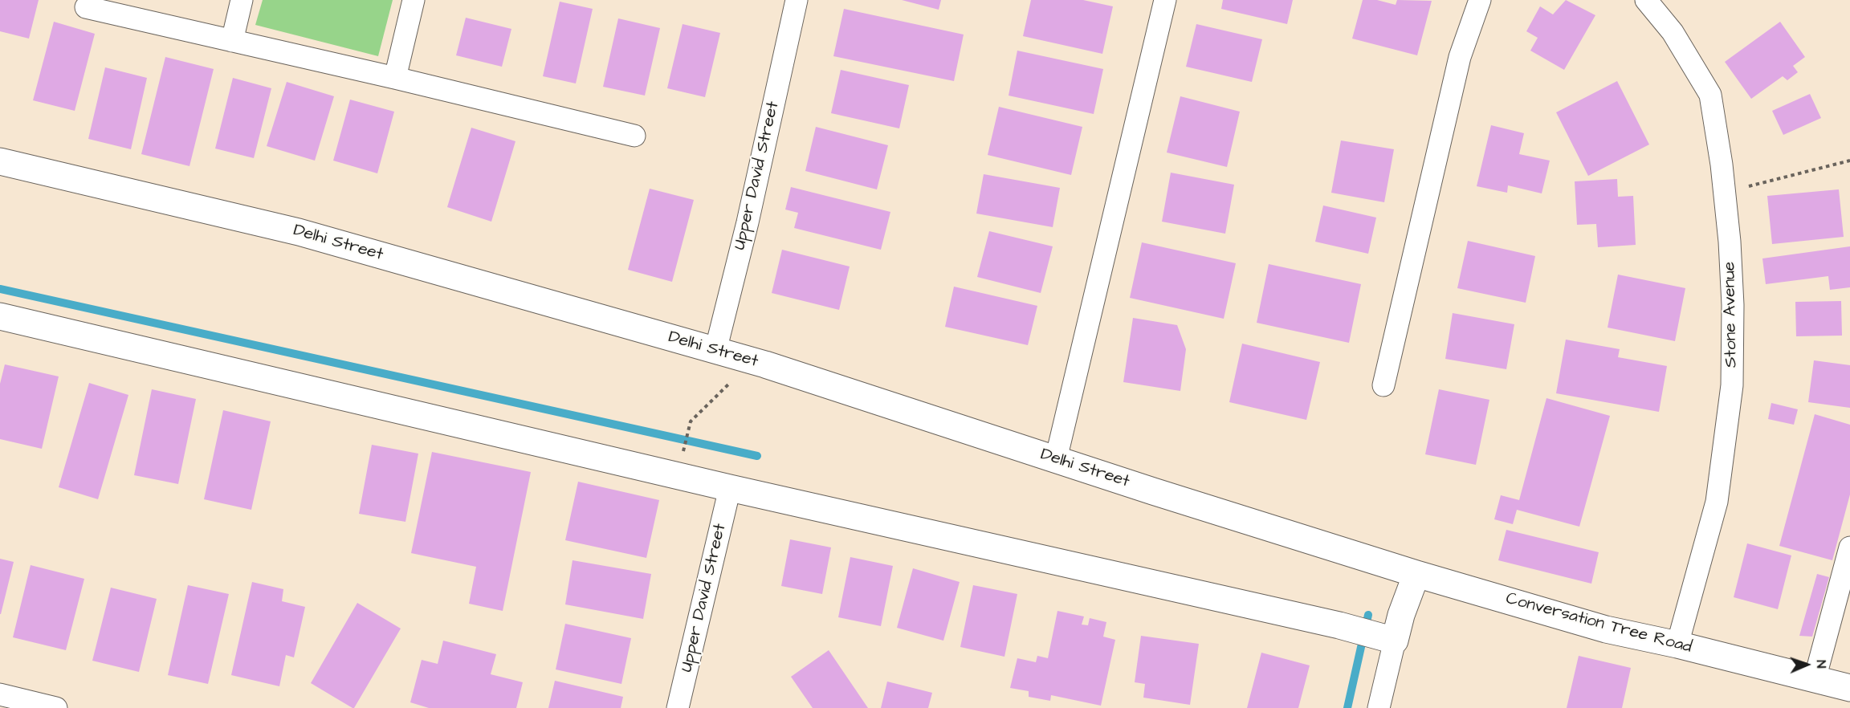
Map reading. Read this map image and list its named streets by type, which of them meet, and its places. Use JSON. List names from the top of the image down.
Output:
{
  "streets": {
    "street": [
      "Upper David Street",
      "Delhi Street",
      "Stone Avenue",
      "Conversation Tree Road"
    ]
  },
  "crossings": [
    ["Upper David Street", "Delhi Street"],
    ["Delhi Street", "Conversation Tree Road"],
    ["Stone Avenue", "Conversation Tree Road"]
  ],
  "north": "right"
}
